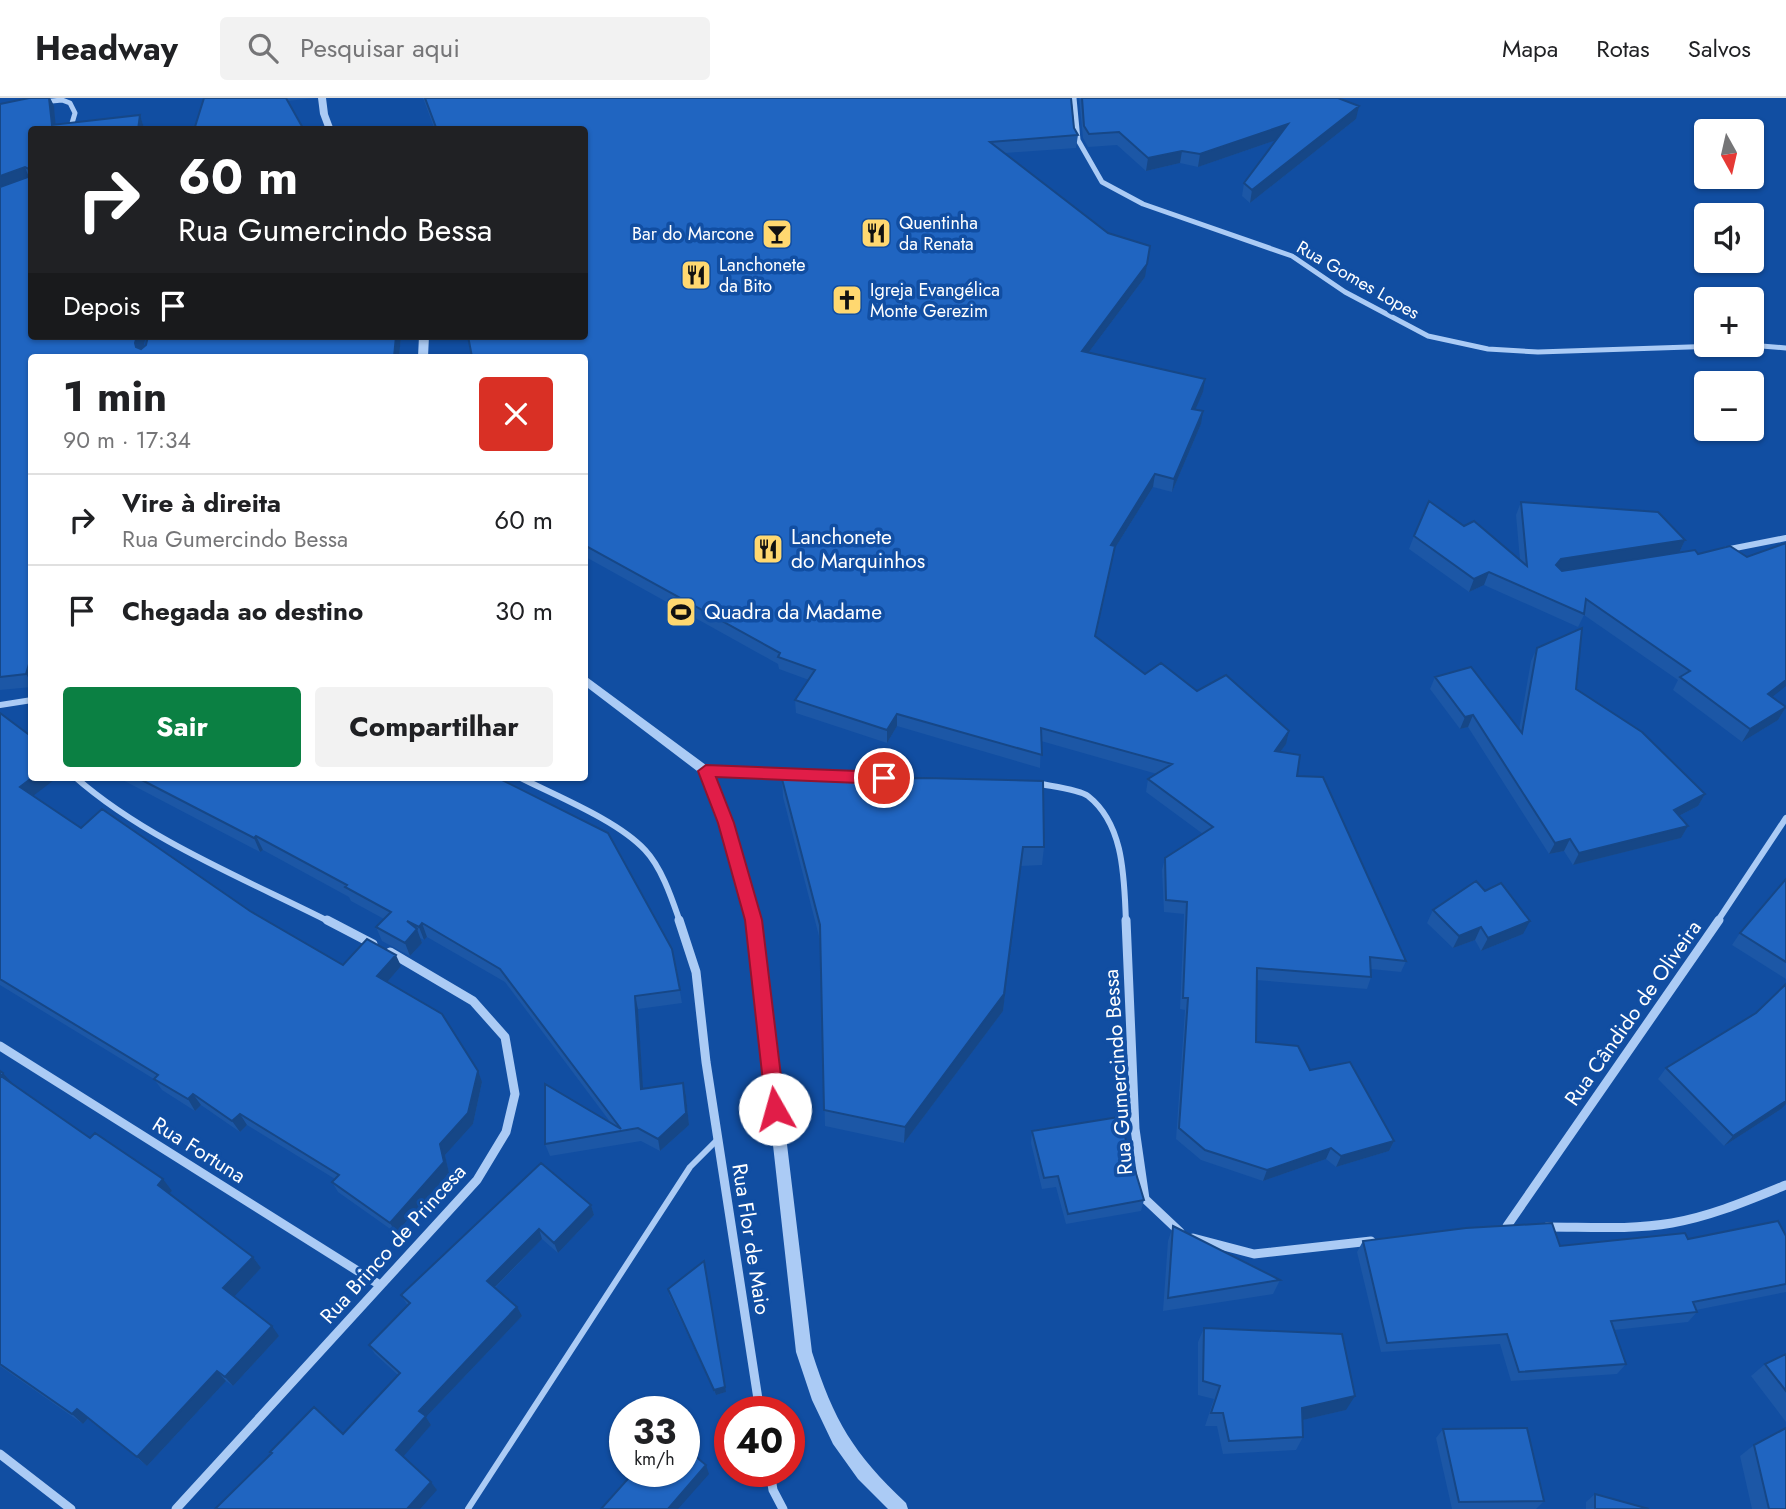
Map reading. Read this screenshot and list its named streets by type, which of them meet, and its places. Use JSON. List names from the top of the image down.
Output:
{
  "streets": {
    "street": [
      "Rua Gomes Lopes",
      "Rua Cândido de Oliveira",
      "Rua Gumercindo Bessa",
      "Rua Fortuna",
      "Rua Flor de Maio",
      "Rua Brinco de Princesa"
    ]
  },
  "crossings": [
    ["Rua Fortuna", "Rua Brinco de Princesa"]
  ],
  "places": {
    "restaurant": ["Quentinha da Renata", "Lanchonete da Bito", "Lanchonete do Marquinhos"],
    "bar": ["Bar do Marcone"],
    "church": ["Igreja Evangélica Monte Gerezim"],
    "sports": ["Quadra da Madame"]
  },
  "north": "bottom",
  "page": {
    "header": "Headway",
    "search": "Pesquisar aqui",
    "nav": ["Mapa", "Rotas", "Salvos"],
    "map_buttons": ["+", "−"],
    "turn": ["60 m", "Rua Gumercindo Bessa"],
    "then": "Depois",
    "heading": ["1 min", "90 m · 17:34"],
    "list": [
      {
        "name": "Vire à direita",
        "note": "Rua Gumercindo Bessa",
        "value": "60 m"
      },
      {
        "name": "Chegada ao destino",
        "value": "30 m"
      }
    ],
    "buttons": ["Sair", "Compartilhar"],
    "speed": "33 km/h",
    "limit": "40"
  }
}
